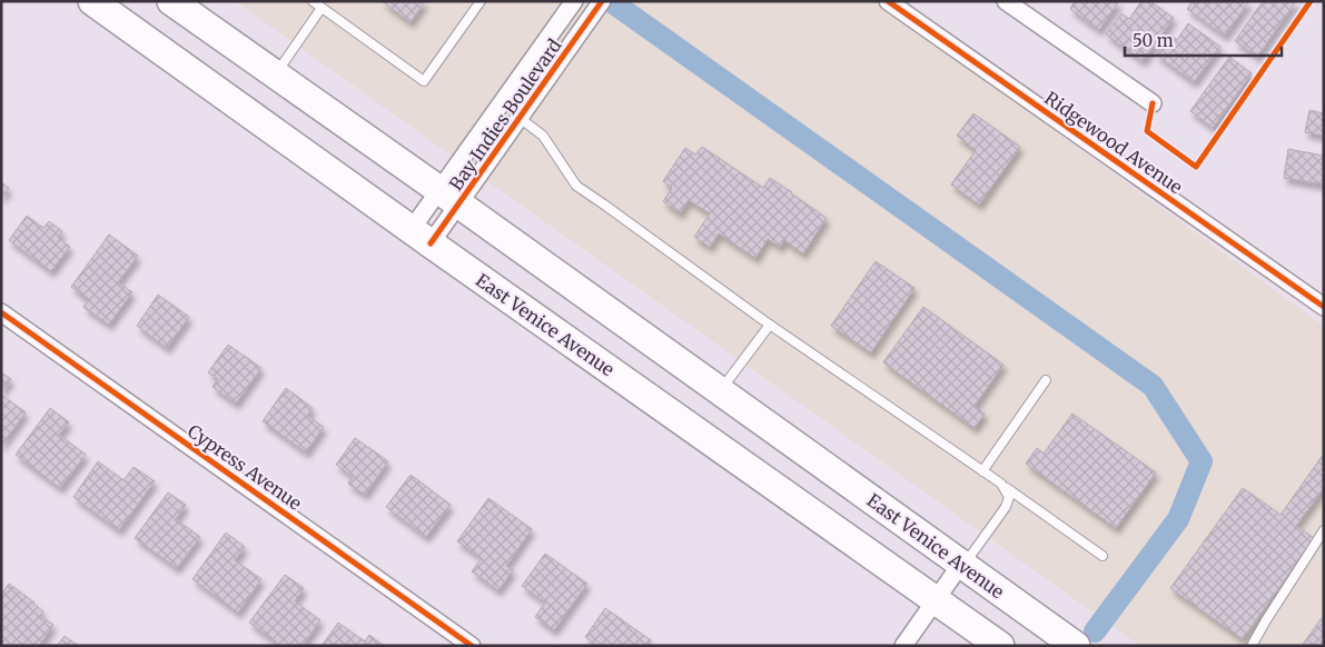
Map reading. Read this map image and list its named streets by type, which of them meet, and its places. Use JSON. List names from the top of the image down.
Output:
{
  "streets": {
    "main road": ["East Venice Avenue"],
    "street": ["Bay Indies Boulevard", "Ridgewood Avenue", "Cypress Avenue"]
  },
  "crossings": [
    ["Bay Indies Boulevard", "East Venice Avenue"]
  ],
  "scale_bar": "50 m"
}
